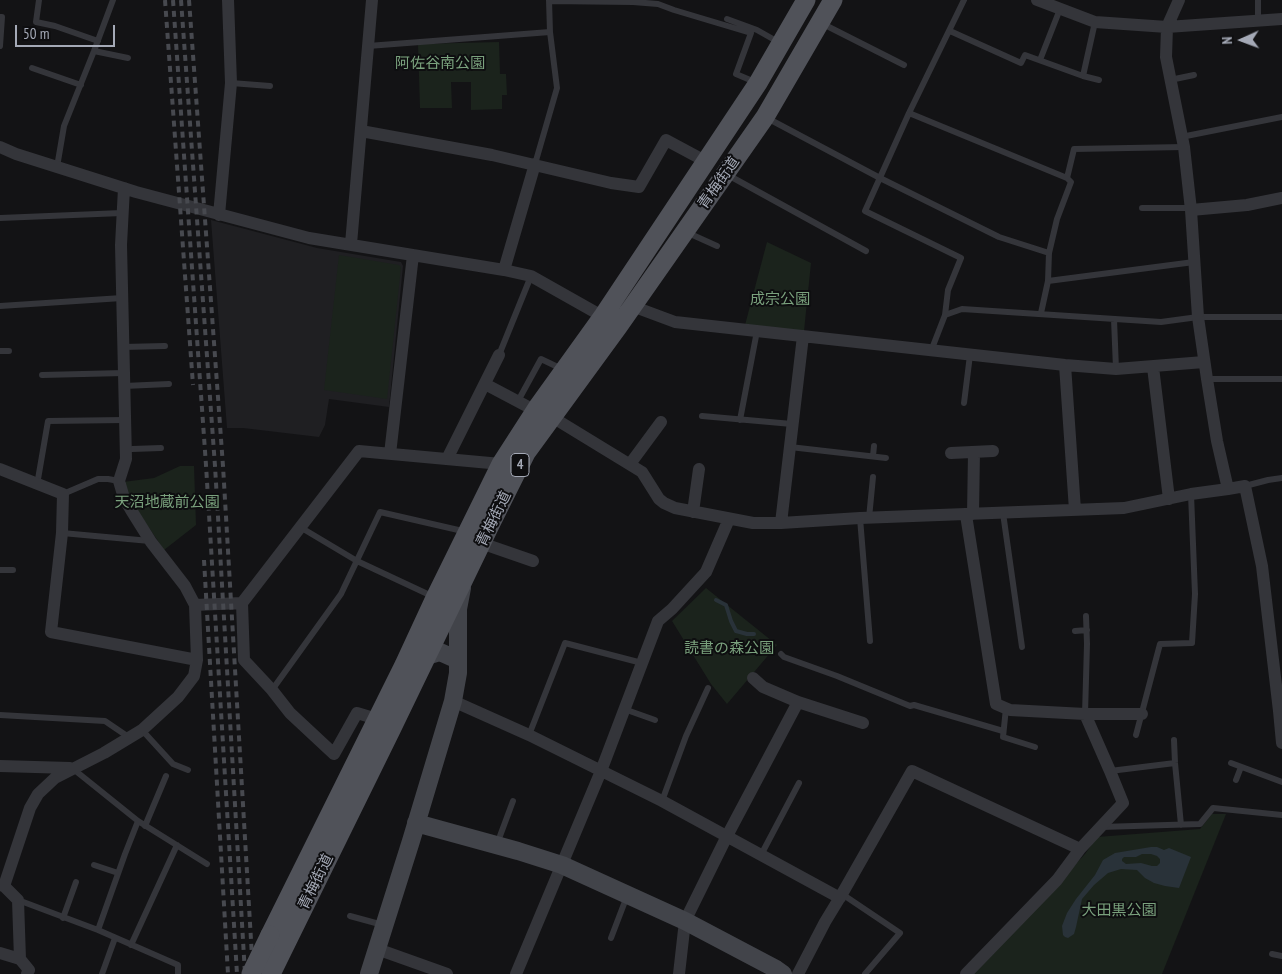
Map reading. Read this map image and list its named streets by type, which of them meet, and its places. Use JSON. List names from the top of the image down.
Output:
{
  "streets": {
    "main road": ["青梅街道", "4"]
  },
  "parks": [
    "阿佐谷南公園",
    "成宗公園",
    "天沼地蔵前公園",
    "読書の森公園",
    "大田黒公園"
  ],
  "scale_bar": "50 m",
  "north": "left"
}
